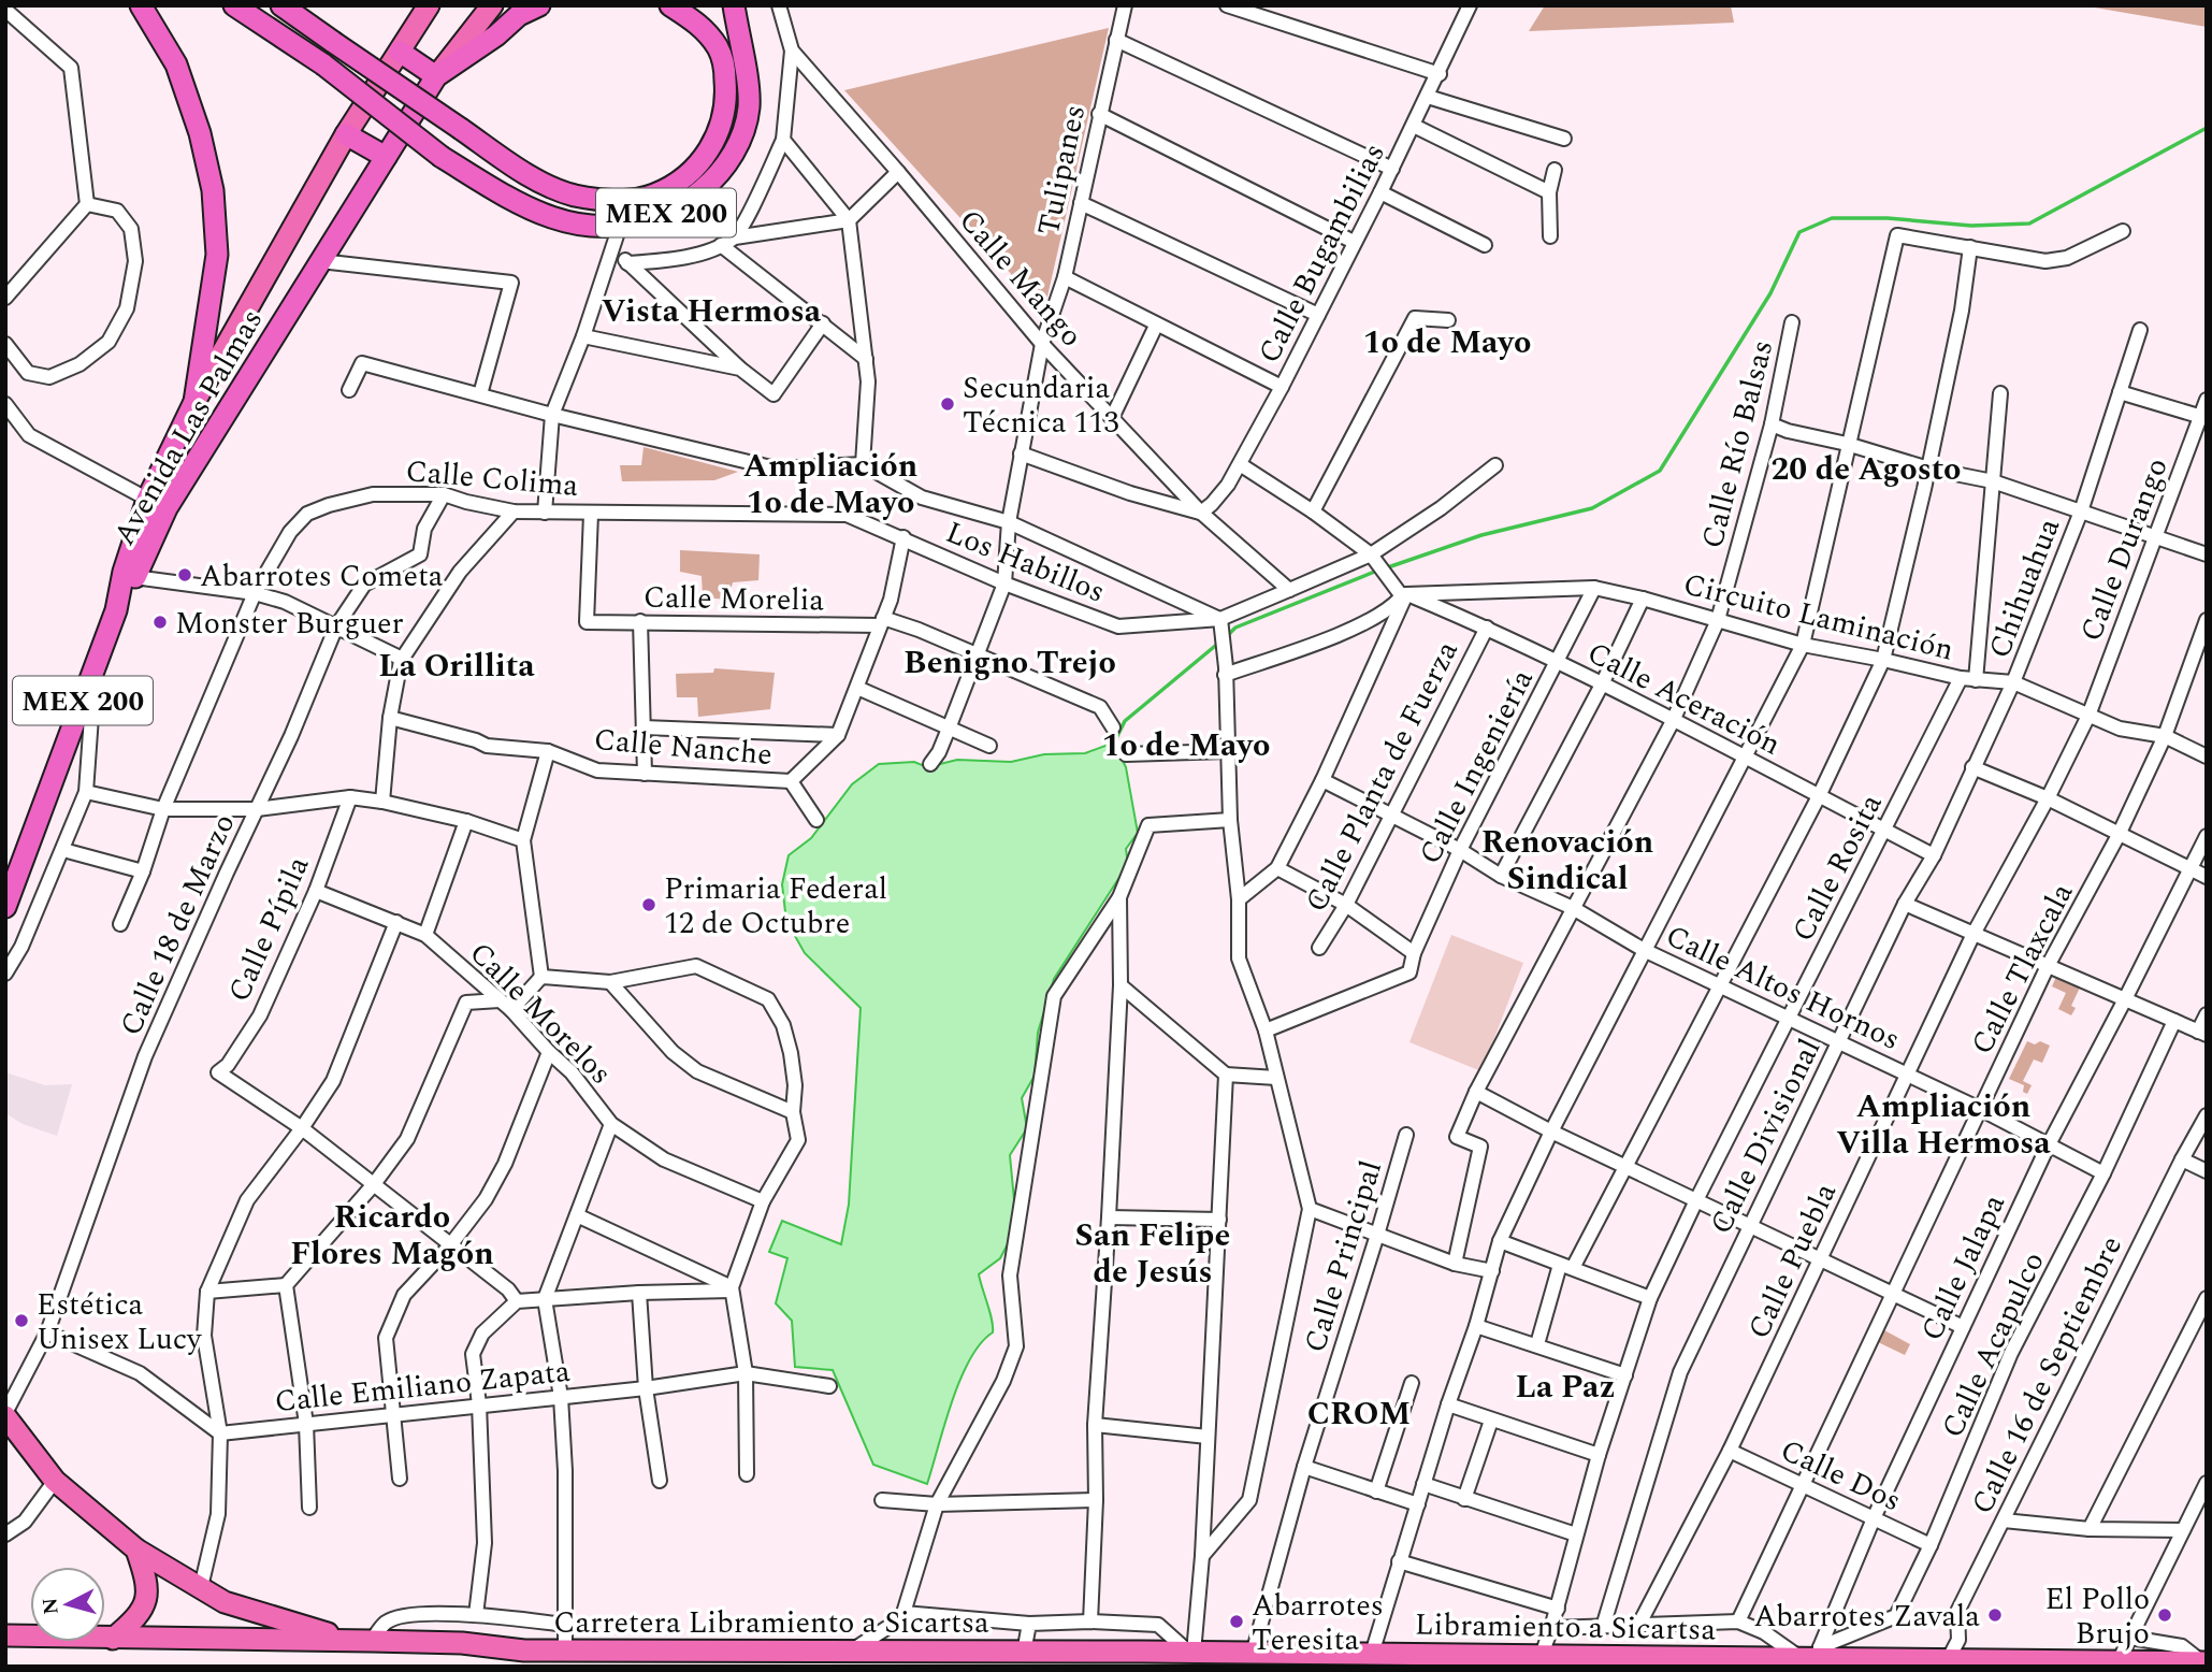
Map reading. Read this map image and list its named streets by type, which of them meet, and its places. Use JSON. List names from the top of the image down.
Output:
{
  "streets": {
    "highway": ["MEX 200", "Avenida Las Palmas"],
    "main road": ["Carretera Libramiento a Sicartsa", "Libramiento a Sicartsa"],
    "street": [
      "Tulipanes",
      "Calle Bugambilias",
      "Calle Mango",
      "Calle Río Balsas",
      "Calle Colima",
      "Calle Durango",
      "Los Habillos",
      "Chihuahua",
      "Calle Morelia",
      "Circuito Laminación",
      "Calle Aceración",
      "Calle Nanche",
      "Calle Ingeniería",
      "Calle Planta de Fuerza",
      "Calle Rosita",
      "Calle 18 de Marzo",
      "Calle Pípila",
      "Calle Tlaxcala",
      "Calle Altos Hornos",
      "Calle Morelos",
      "Calle Divisional",
      "Calle Principal",
      "Calle Puebla",
      "Calle Jalapa",
      "Calle Acapulco",
      "Calle 16 de Septiembre",
      "Calle Emiliano Zapata",
      "Calle Dos"
    ]
  },
  "crossings": [
    ["Tulipanes", "Calle Mango"],
    ["Tulipanes", "Los Habillos"],
    ["MEX 200", "Avenida Las Palmas"],
    ["Calle Bugambilias", "Calle Mango"],
    ["Calle Bugambilias", "Calle Aceración"],
    ["Calle Mango", "Los Habillos"],
    ["Calle Río Balsas", "Circuito Laminación"],
    ["Calle Río Balsas", "Calle Aceración"],
    ["Calle Río Balsas", "Calle Altos Hornos"],
    ["Calle Colima", "Los Habillos"],
    ["Calle Colima", "Calle Morelia"],
    ["Calle Colima", "Calle 18 de Marzo"],
    ["Calle Durango", "Circuito Laminación"],
    ["Calle Durango", "Calle Puebla"],
    ["Los Habillos", "Calle Morelia"],
    ["Los Habillos", "Calle Aceración"],
    ["Los Habillos", "Calle Nanche"],
    ["Chihuahua", "Circuito Laminación"],
    ["Chihuahua", "Calle Divisional"],
    ["Calle Morelia", "Calle Nanche"],
    ["Circuito Laminación", "Calle Aceración"],
    ["Circuito Laminación", "Calle Ingeniería"],
    ["Circuito Laminación", "Calle Rosita"],
    ["Circuito Laminación", "Calle Tlaxcala"],
    ["Circuito Laminación", "Calle Divisional"],
    ["Circuito Laminación", "Calle Puebla"],
    ["Calle Aceración", "Calle Ingeniería"],
    ["Calle Aceración", "Calle Planta de Fuerza"],
    ["Calle Aceración", "Calle Rosita"],
    ["Calle Aceración", "Calle Divisional"],
    ["Calle Ingeniería", "Calle Altos Hornos"],
    ["Calle Planta de Fuerza", "Calle Altos Hornos"],
    ["Calle Rosita", "Calle Altos Hornos"],
    ["Calle Rosita", "Libramiento a Sicartsa"],
    ["Calle Pípila", "Calle Morelos"],
    ["Calle Tlaxcala", "Calle Altos Hornos"],
    ["Calle Tlaxcala", "Calle Dos"],
    ["Calle Altos Hornos", "Calle Divisional"],
    ["Calle Altos Hornos", "Calle Puebla"],
    ["Calle Altos Hornos", "Calle Jalapa"],
    ["Calle Altos Hornos", "Calle Acapulco"],
    ["Calle Principal", "Libramiento a Sicartsa"],
    ["Calle Puebla", "Calle Dos"],
    ["Calle Jalapa", "Calle Acapulco"],
    ["Calle Jalapa", "Calle Dos"],
    ["Calle Jalapa", "Libramiento a Sicartsa"],
    ["Calle Acapulco", "Calle Dos"],
    ["Calle Acapulco", "Libramiento a Sicartsa"],
    ["Calle 16 de Septiembre", "Libramiento a Sicartsa"],
    ["Carretera Libramiento a Sicartsa", "Libramiento a Sicartsa"]
  ],
  "districts": [
    "Vista Hermosa",
    "1o de Mayo",
    "Ampliación 1o de Mayo",
    "20 de Agosto",
    "Benigno Trejo",
    "La Orillita",
    "1o de Mayo",
    "Renovación Sindical",
    "Ampliación Villa Hermosa",
    "Ricardo Flores Magón",
    "San Felipe de Jesús",
    "La Paz",
    "CROM"
  ],
  "places": [
    "Secundaria Técnica 113",
    "Abarrotes Cometa",
    "Monster Burguer",
    "Primaria Federal 12 de Octubre",
    "Estética Unisex Lucy",
    "Abarrotes Zavala",
    "El Pollo Brujo",
    "Abarrotes Teresita"
  ],
  "north": "left"
}
